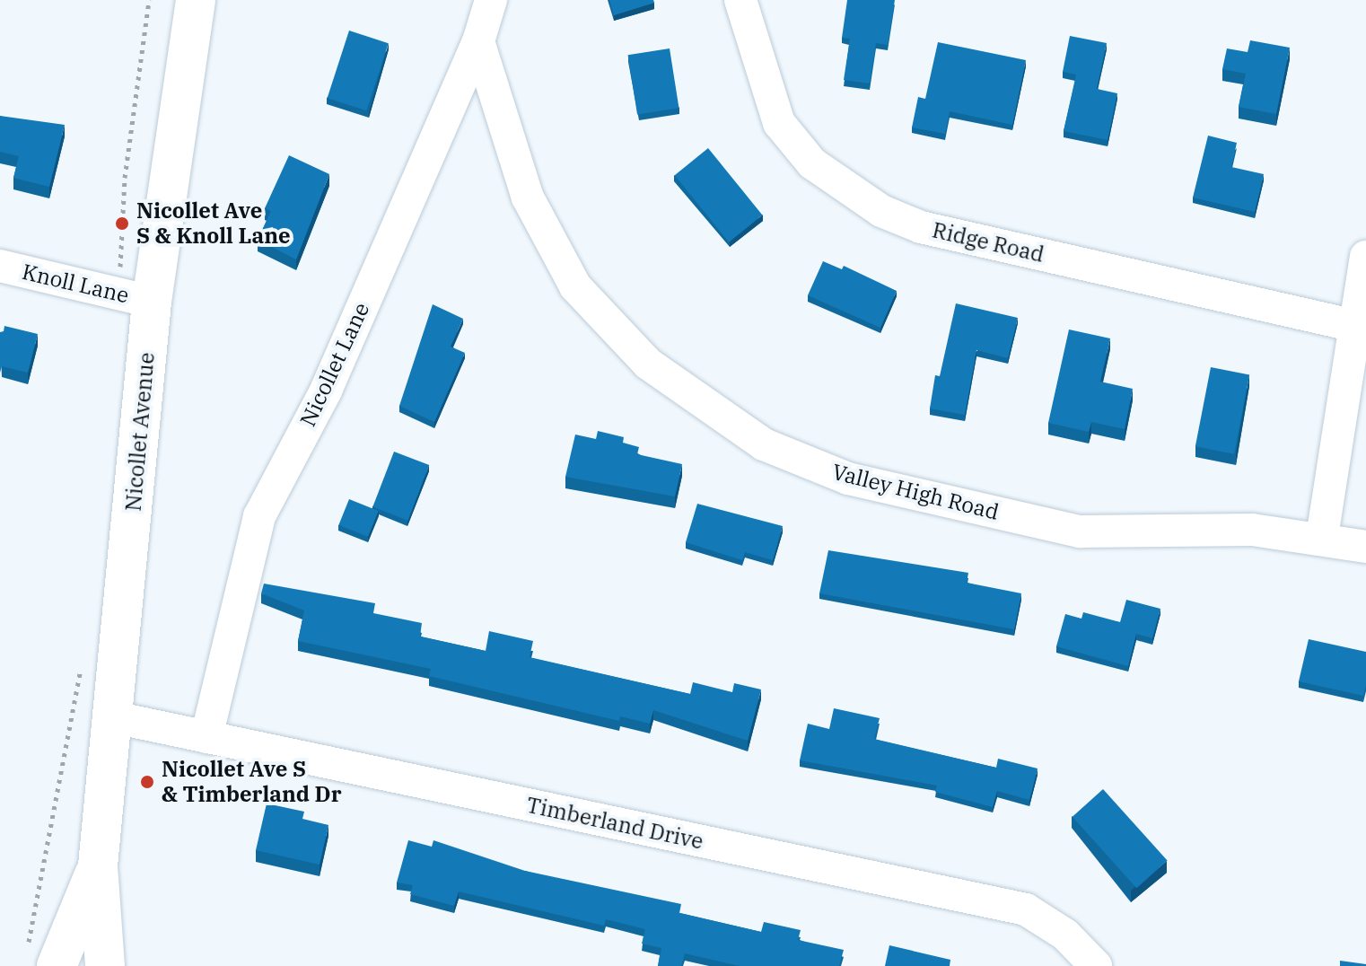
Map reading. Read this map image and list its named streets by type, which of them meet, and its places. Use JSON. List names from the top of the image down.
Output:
{
  "streets": {
    "main road": ["Nicollet Avenue"],
    "street": [
      "Ridge Road",
      "Knoll Lane",
      "Nicollet Lane",
      "Valley High Road",
      "Timberland Drive"
    ]
  },
  "crossings": [
    ["Knoll Lane", "Nicollet Avenue"],
    ["Nicollet Lane", "Valley High Road"],
    ["Nicollet Lane", "Timberland Drive"],
    ["Nicollet Avenue", "Timberland Drive"]
  ],
  "places": ["Nicollet Ave S & Knoll Lane", "Nicollet Ave S & Timberland Dr"]
}
